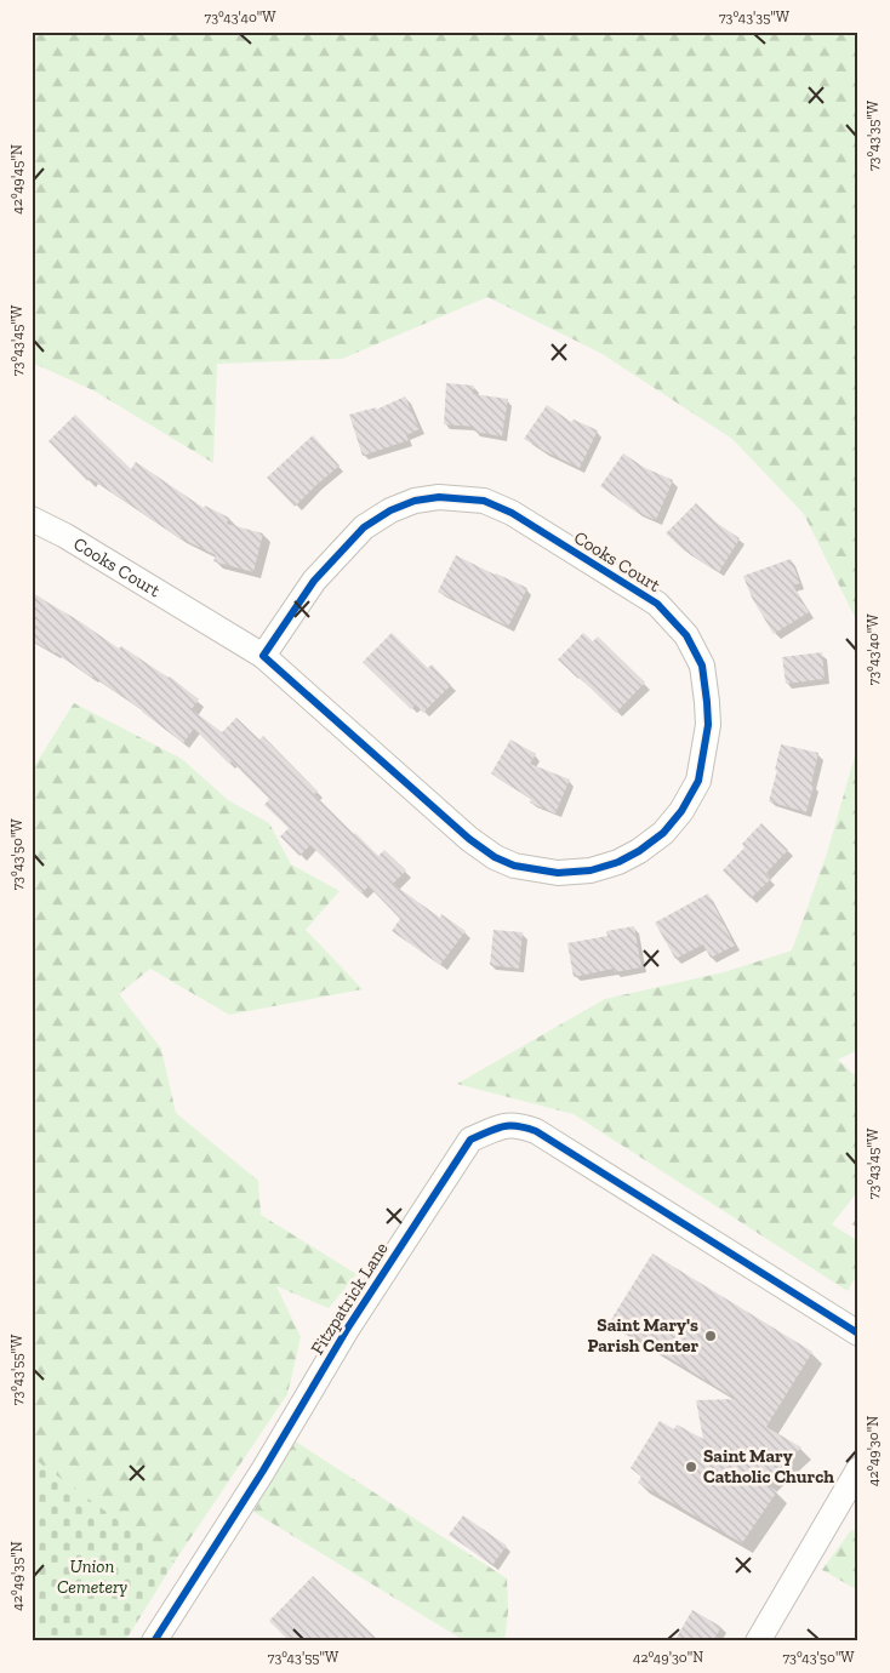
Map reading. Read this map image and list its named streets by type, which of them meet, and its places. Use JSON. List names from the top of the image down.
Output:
{
  "streets": {
    "street": ["Cooks Court", "Fitzpatrick Lane"]
  },
  "parks": ["Union Cemetery"],
  "places": ["Saint Mary's Parish Center", "Saint Mary Catholic Church"],
  "coordinates": [
    "73°43'40\"W",
    "73°43'35\"W",
    "42°49'45\"N",
    "73°43'45\"W",
    "73°43'50\"W",
    "73°43'55\"W",
    "42°49'30\"N",
    "42°49'35\"N"
  ]
}
